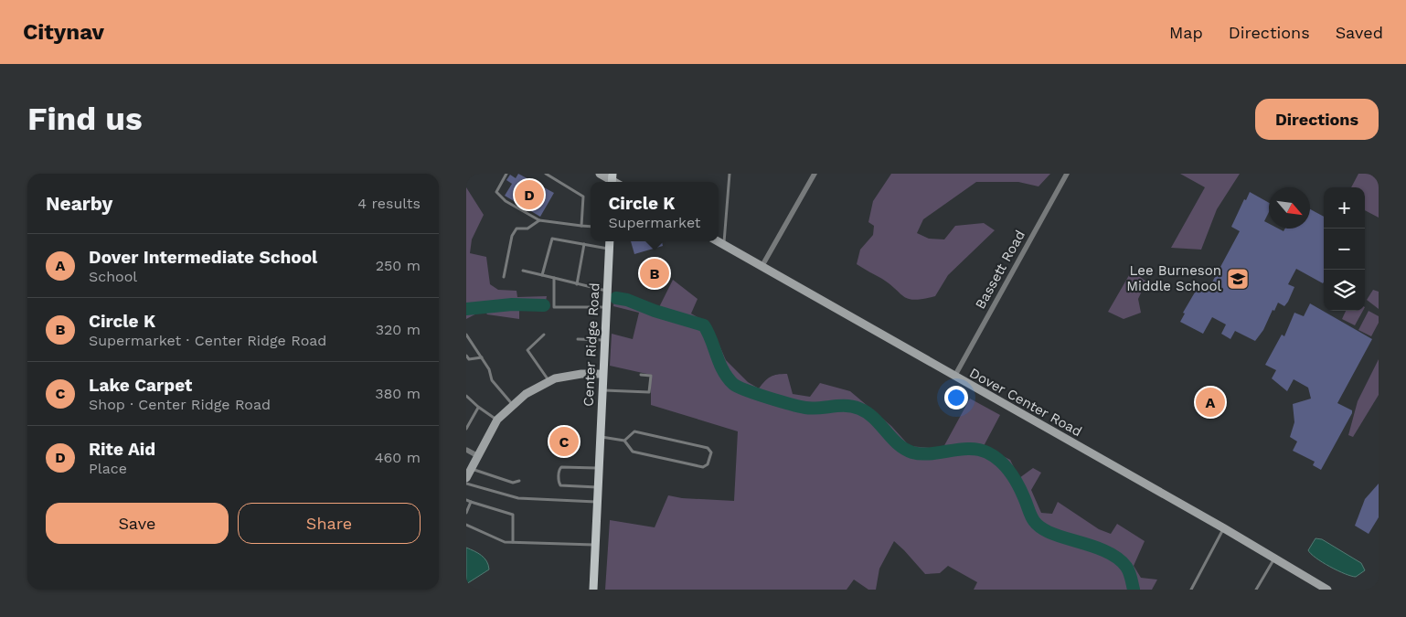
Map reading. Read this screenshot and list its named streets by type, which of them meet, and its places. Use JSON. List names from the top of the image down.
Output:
{
  "streets": {
    "main road": ["Center Ridge Road"],
    "street": ["Bassett Road", "Dover Center Road"]
  },
  "crossings": [
    ["Bassett Road", "Dover Center Road"]
  ],
  "places": {
    "school or university": ["Lee Burneson Middle School"]
  },
  "north": "bottom right",
  "page": {
    "header": "Citynav",
    "nav": ["Map", "Directions", "Saved"],
    "buttons": [
      "Directions",
      ["Save", "Share"]
    ],
    "title": "Find us",
    "heading": ["Nearby", "4 results"],
    "pins": [
      "D",
      "B",
      "A",
      "C"
    ],
    "popup": ["Circle K", "Supermarket"],
    "map_buttons": ["+", "−"],
    "list": [
      {
        "mark": "A",
        "name": "Dover Intermediate School",
        "note": "School",
        "value": "250 m"
      },
      {
        "mark": "B",
        "name": "Circle K",
        "note": "Supermarket · Center Ridge Road",
        "value": "320 m"
      },
      {
        "mark": "C",
        "name": "Lake Carpet",
        "note": "Shop · Center Ridge Road",
        "value": "380 m"
      },
      {
        "mark": "D",
        "name": "Rite Aid",
        "note": "Place",
        "value": "460 m"
      }
    ]
  }
}
